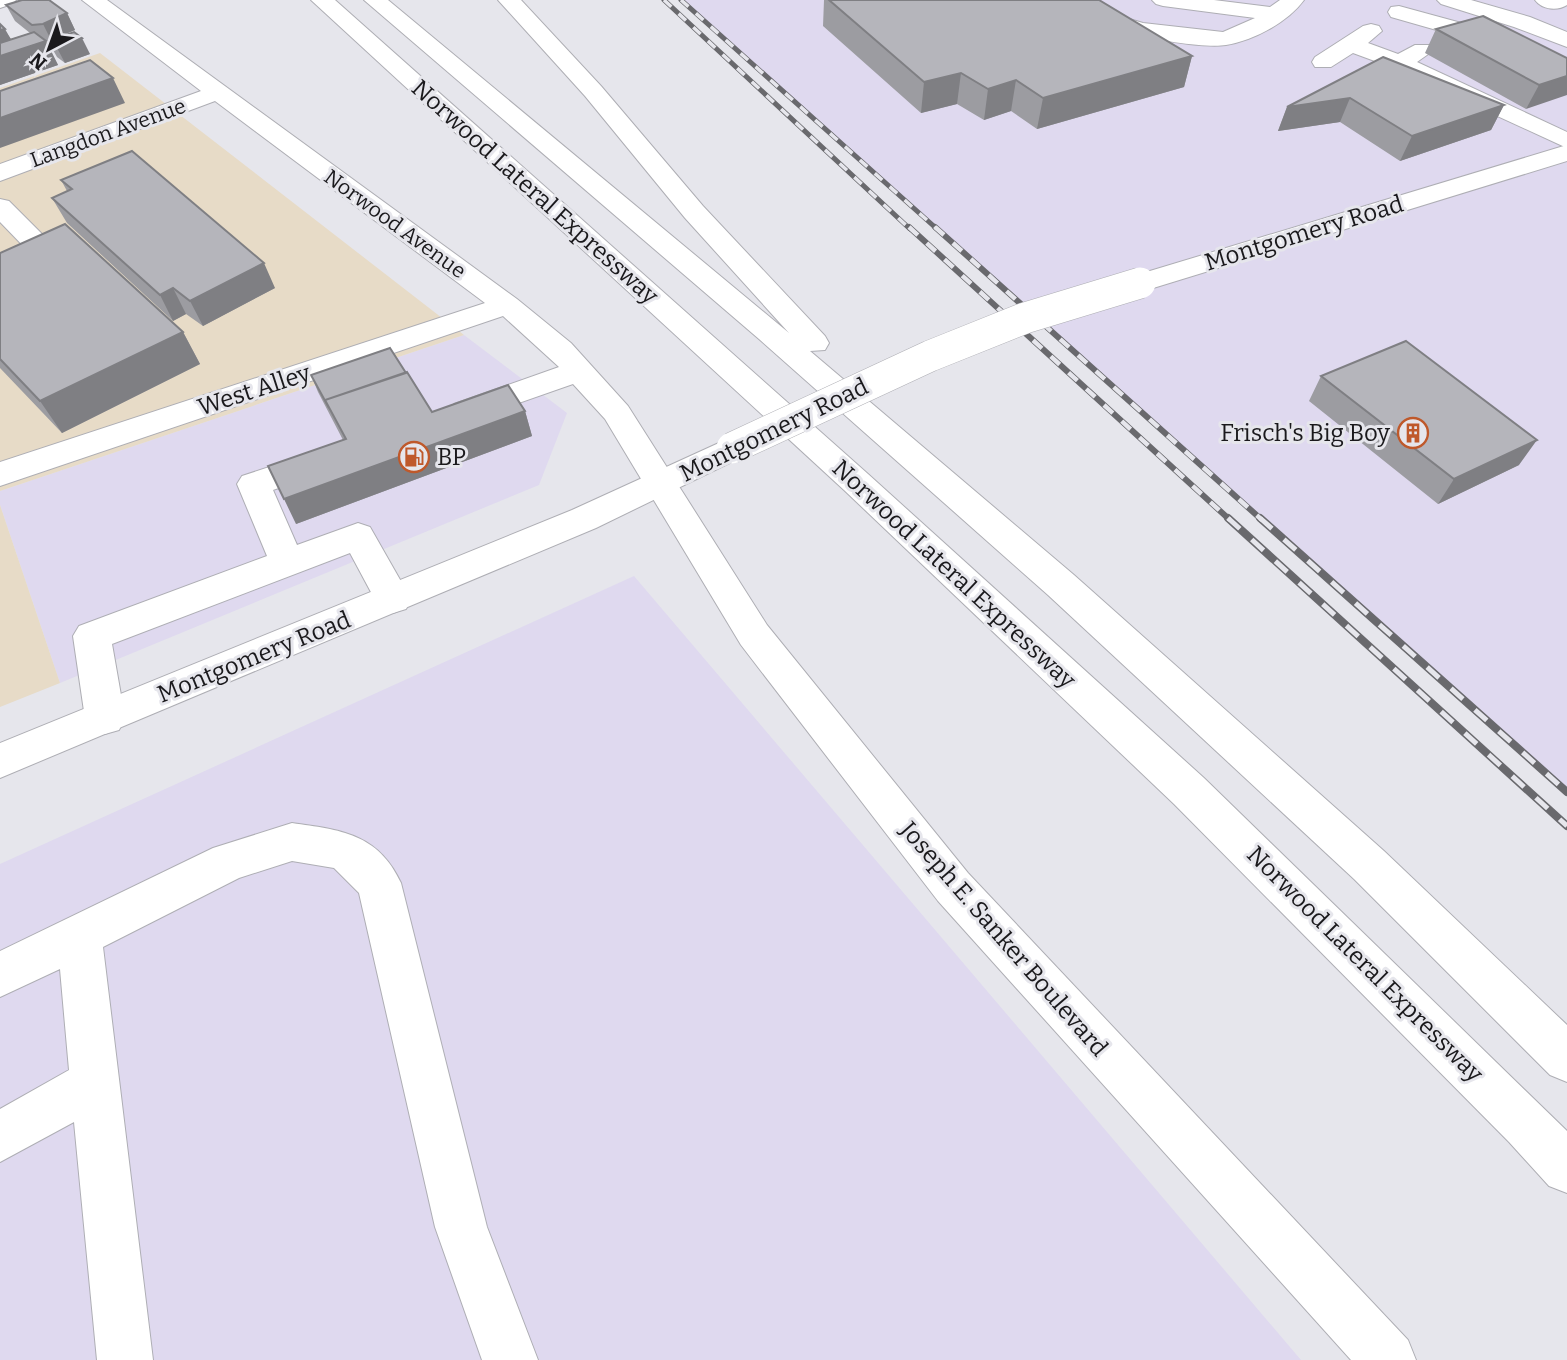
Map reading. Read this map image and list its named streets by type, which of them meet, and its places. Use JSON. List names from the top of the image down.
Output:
{
  "streets": {
    "main road": [
      "Langdon Avenue",
      "Norwood Lateral Expressway",
      "Norwood Avenue",
      "Montgomery Road",
      "West Alley",
      "Joseph E. Sanker Boulevard"
    ]
  },
  "crossings": [
    ["Langdon Avenue", "Norwood Avenue"],
    ["Norwood Avenue", "Montgomery Road"],
    ["Norwood Avenue", "West Alley"],
    ["Norwood Avenue", "Joseph E. Sanker Boulevard"],
    ["Montgomery Road", "Joseph E. Sanker Boulevard"]
  ],
  "places": {
    "building": ["Frisch's Big Boy"],
    "fuel station": ["BP"]
  },
  "north": "bottom left"
}
